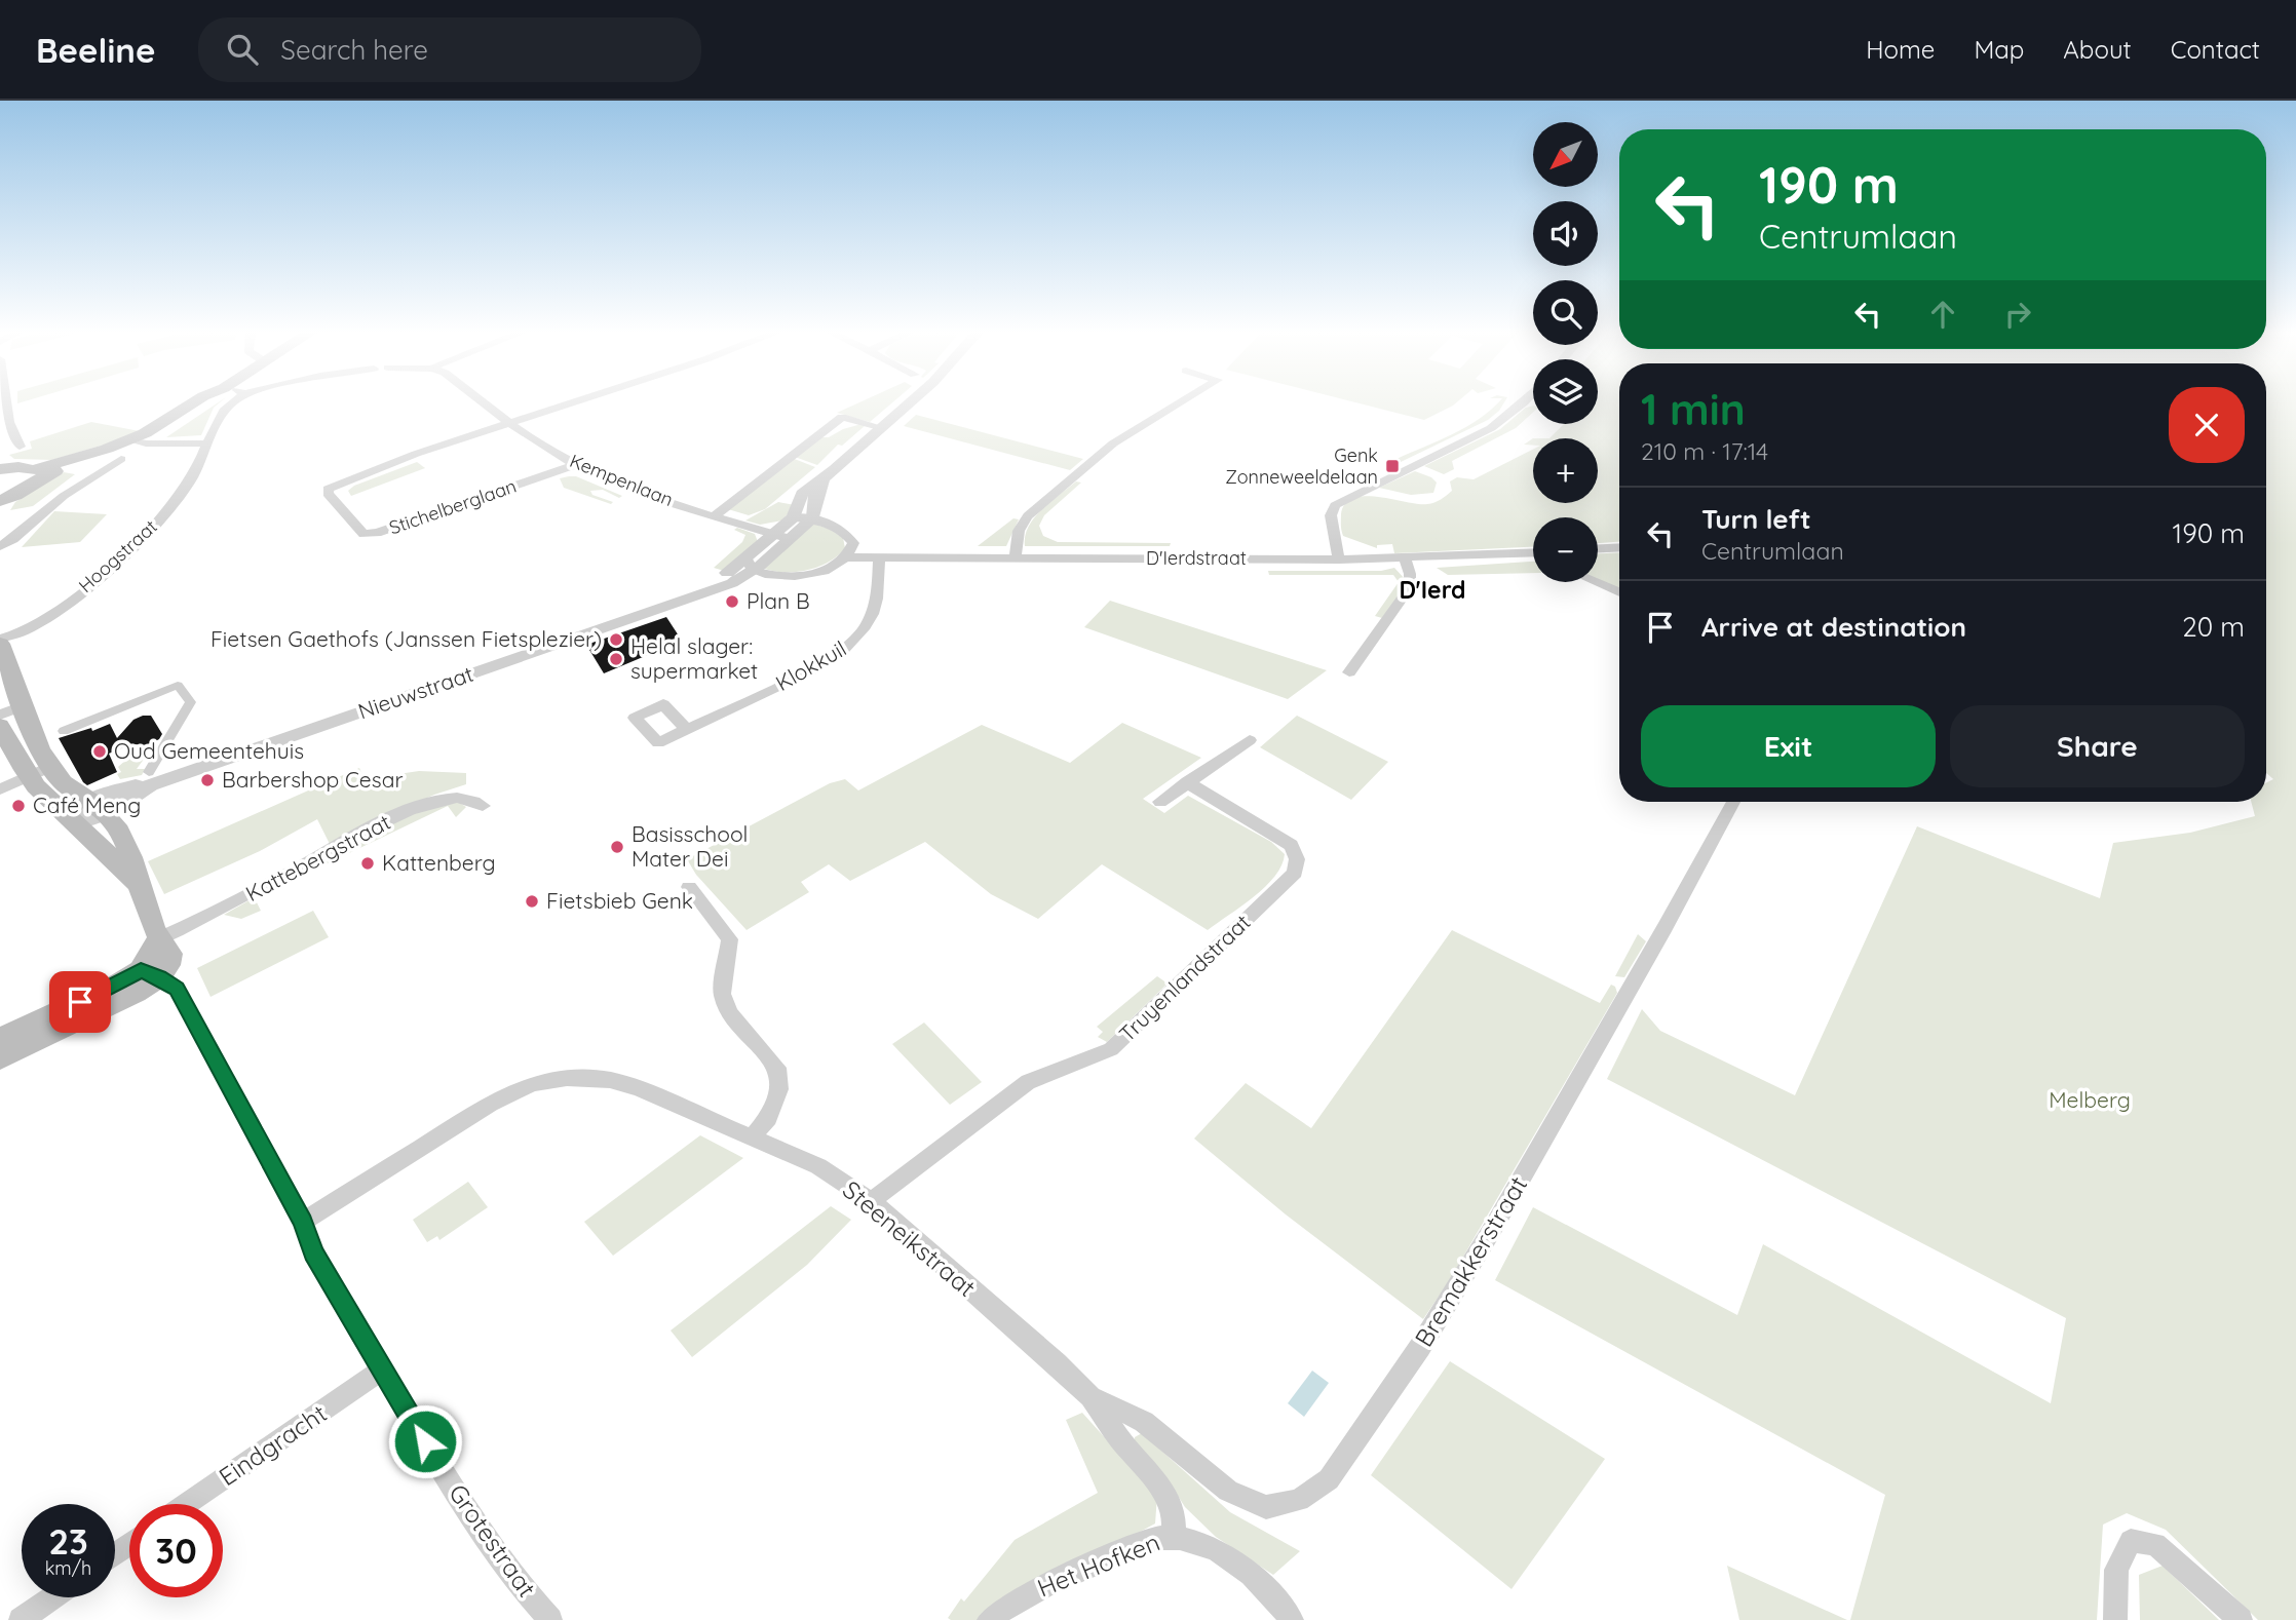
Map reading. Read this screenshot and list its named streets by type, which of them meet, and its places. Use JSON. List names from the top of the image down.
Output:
{
  "streets": {
    "main road": ["Hoogstraat"],
    "street": [
      "Kempenlaan",
      "Stichelberglaan",
      "D'Ierdstraat",
      "Klokkuil",
      "Nieuwstraat",
      "Kattebergstraat",
      "Truyenlandstraat",
      "Steeneikstraat",
      "Bremakkerstraat",
      "Eindgracht",
      "Grotestraat",
      "Het Hofken"
    ]
  },
  "crossings": [
    ["Kempenlaan", "Stichelberglaan"],
    ["Kempenlaan", "Nieuwstraat"],
    ["D'Ierdstraat", "Klokkuil"],
    ["D'Ierdstraat", "Nieuwstraat"],
    ["Truyenlandstraat", "Steeneikstraat"],
    ["Steeneikstraat", "Bremakkerstraat"],
    ["Steeneikstraat", "Grotestraat"],
    ["Steeneikstraat", "Het Hofken"],
    ["Eindgracht", "Grotestraat"]
  ],
  "districts": ["D'Ierd"],
  "parks": ["Melberg"],
  "places": {
    "transit": ["Genk Zonneweeldelaan"],
    "other": [
      "Plan B",
      "Fietsen Gaethofs (Janssen Fietsplezier)",
      "Helal slager: supermarket",
      "Oud Gemeentehuis",
      "Barbershop Cesar",
      "Café Meng",
      "Basisschool Mater Dei",
      "Kattenberg",
      "Fietsbieb Genk"
    ]
  },
  "north": "bottom left",
  "page": {
    "header": "Beeline",
    "search": "Search here",
    "nav": [
      "Home",
      "Map",
      "About",
      "Contact"
    ],
    "map_buttons": ["+", "−"],
    "turn": ["190 m", "Centrumlaan"],
    "heading": ["1 min", "210 m · 17:14"],
    "list": [
      {
        "name": "Turn left",
        "note": "Centrumlaan",
        "value": "190 m"
      },
      {
        "name": "Arrive at destination",
        "value": "20 m"
      }
    ],
    "buttons": ["Exit", "Share"],
    "speed": "23 km/h",
    "limit": "30"
  }
}
